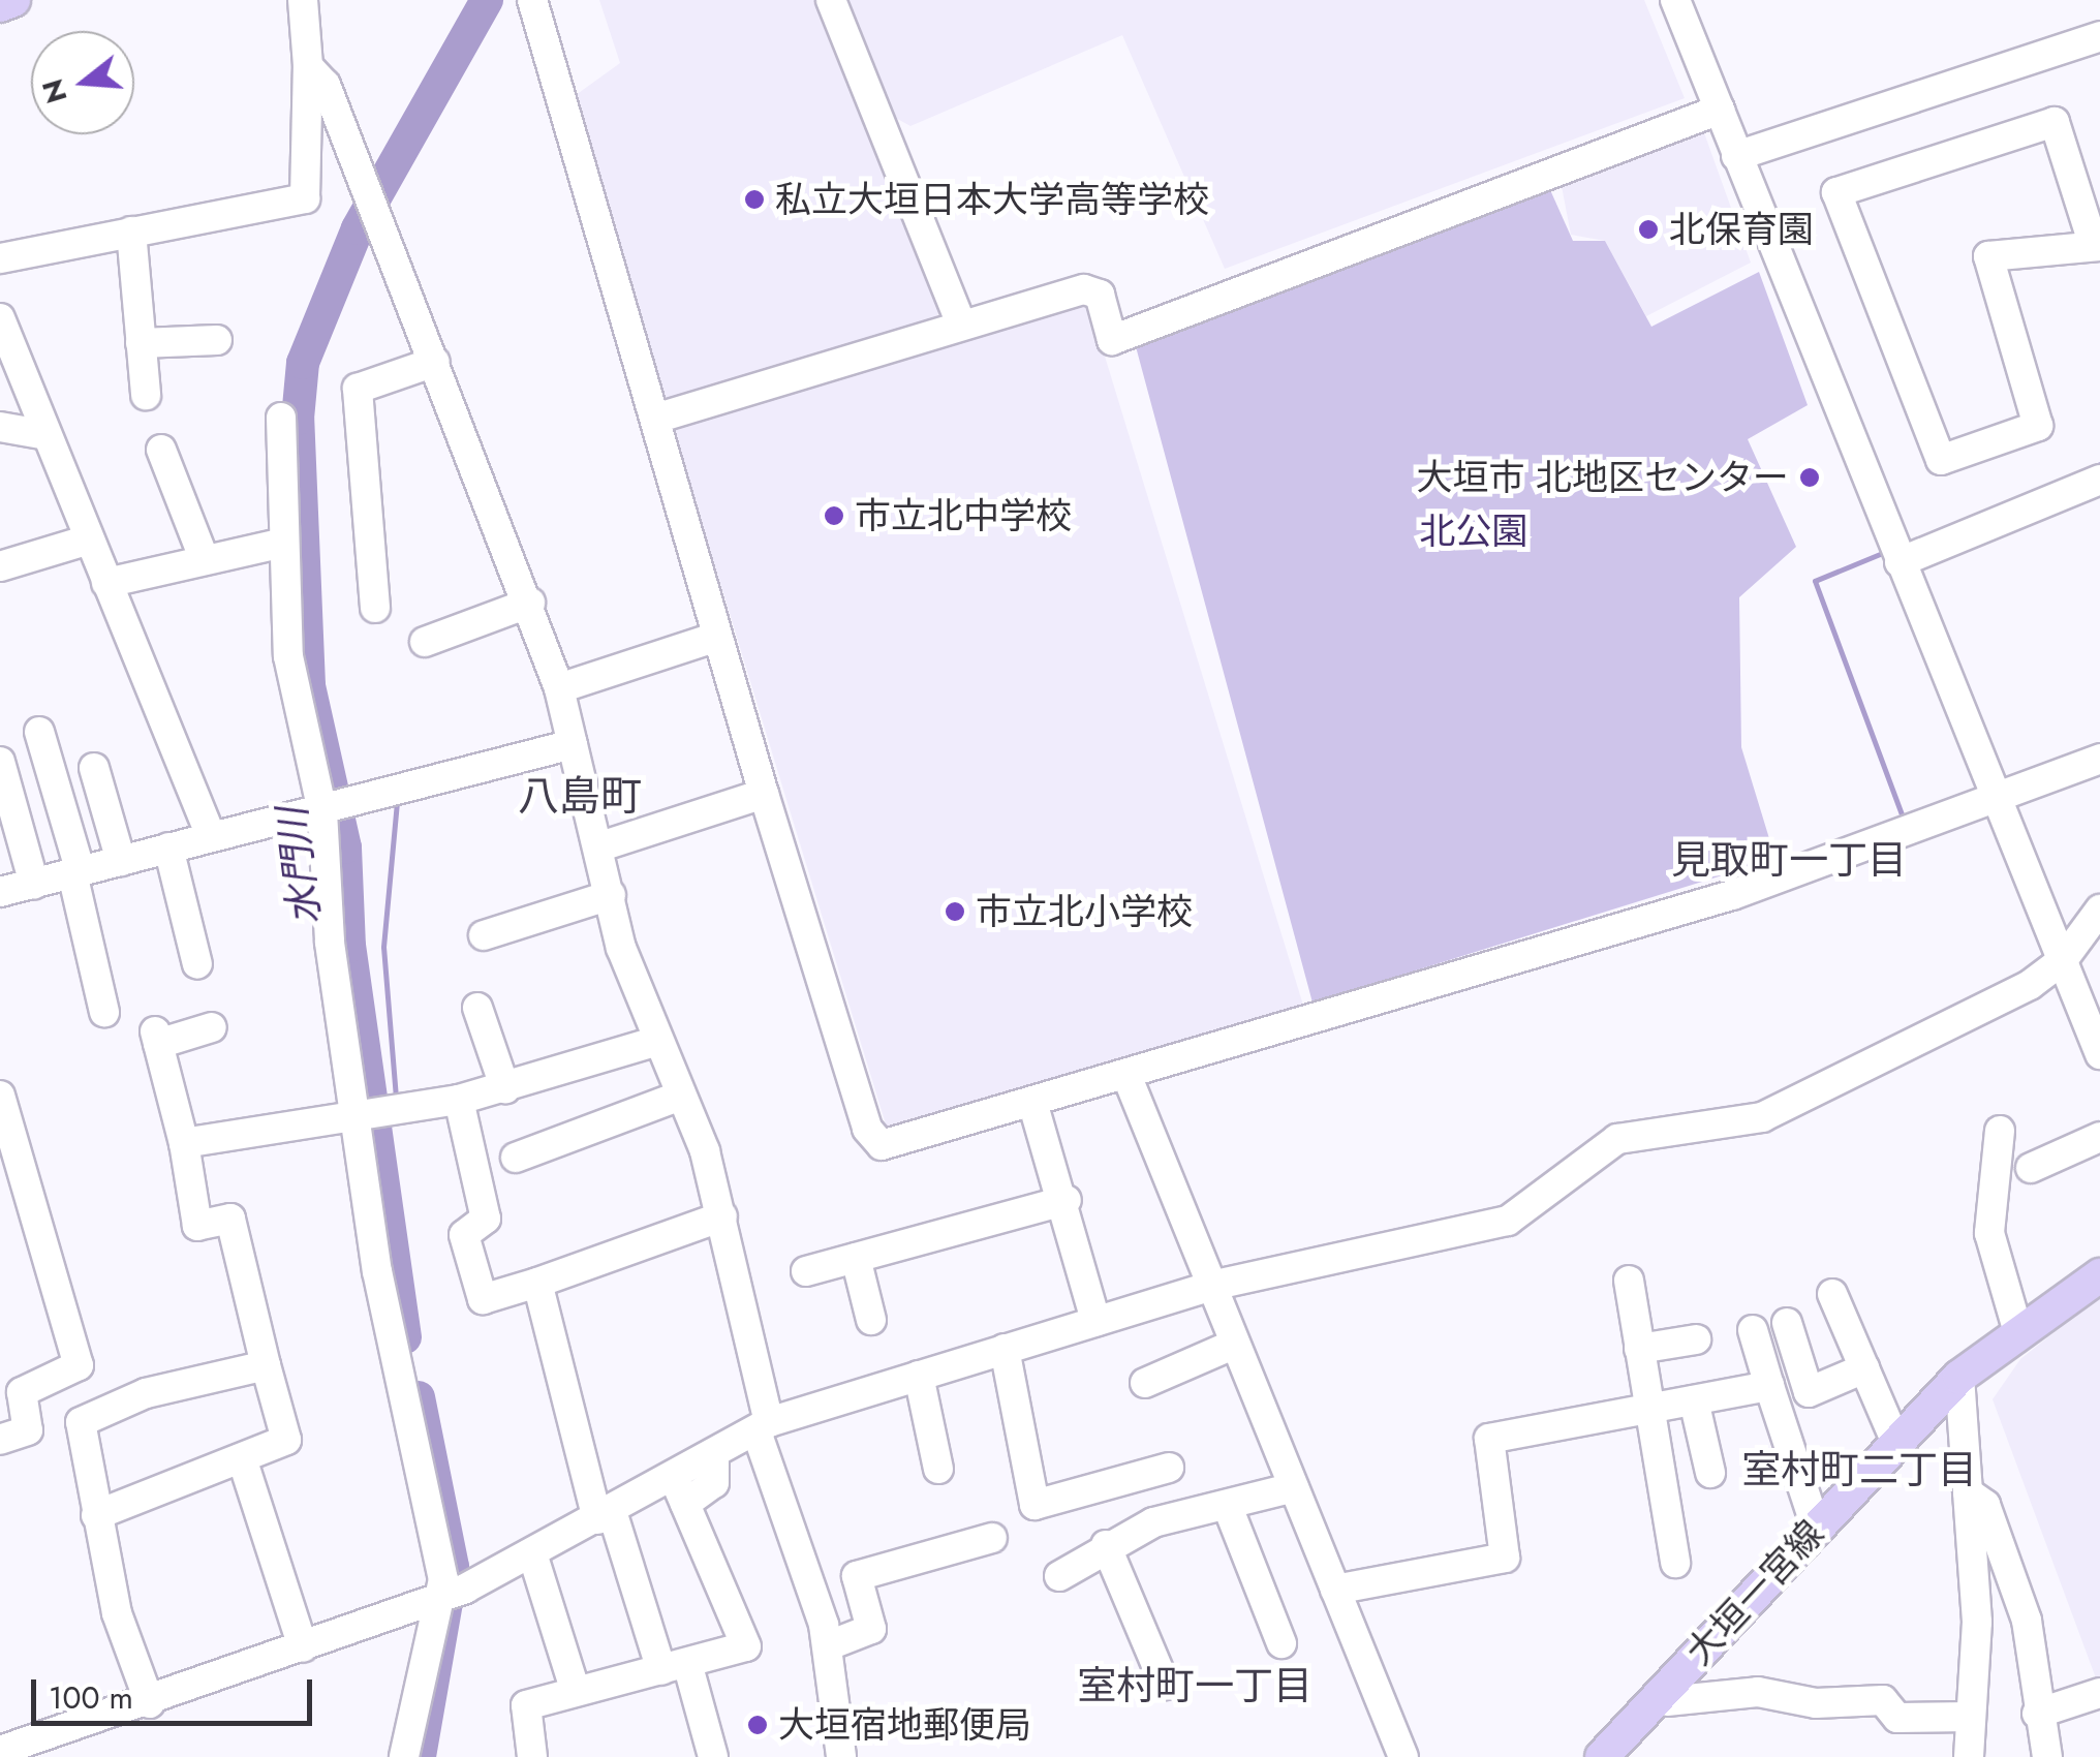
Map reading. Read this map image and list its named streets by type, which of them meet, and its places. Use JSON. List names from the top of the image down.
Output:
{
  "streets": {
    "main road": ["大垣一宮線"]
  },
  "districts": [
    "八島町",
    "見取町一丁目",
    "室村町二丁目",
    "室村町一丁目"
  ],
  "water": ["水門川"],
  "parks": ["北公園"],
  "places": [
    "私立大垣日本大学高等学校",
    "北保育園",
    "大垣市 北地区センター",
    "市立北中学校",
    "市立北小学校",
    "大垣宿地郵便局"
  ],
  "scale_bar": "100 m",
  "north": "left"
}
